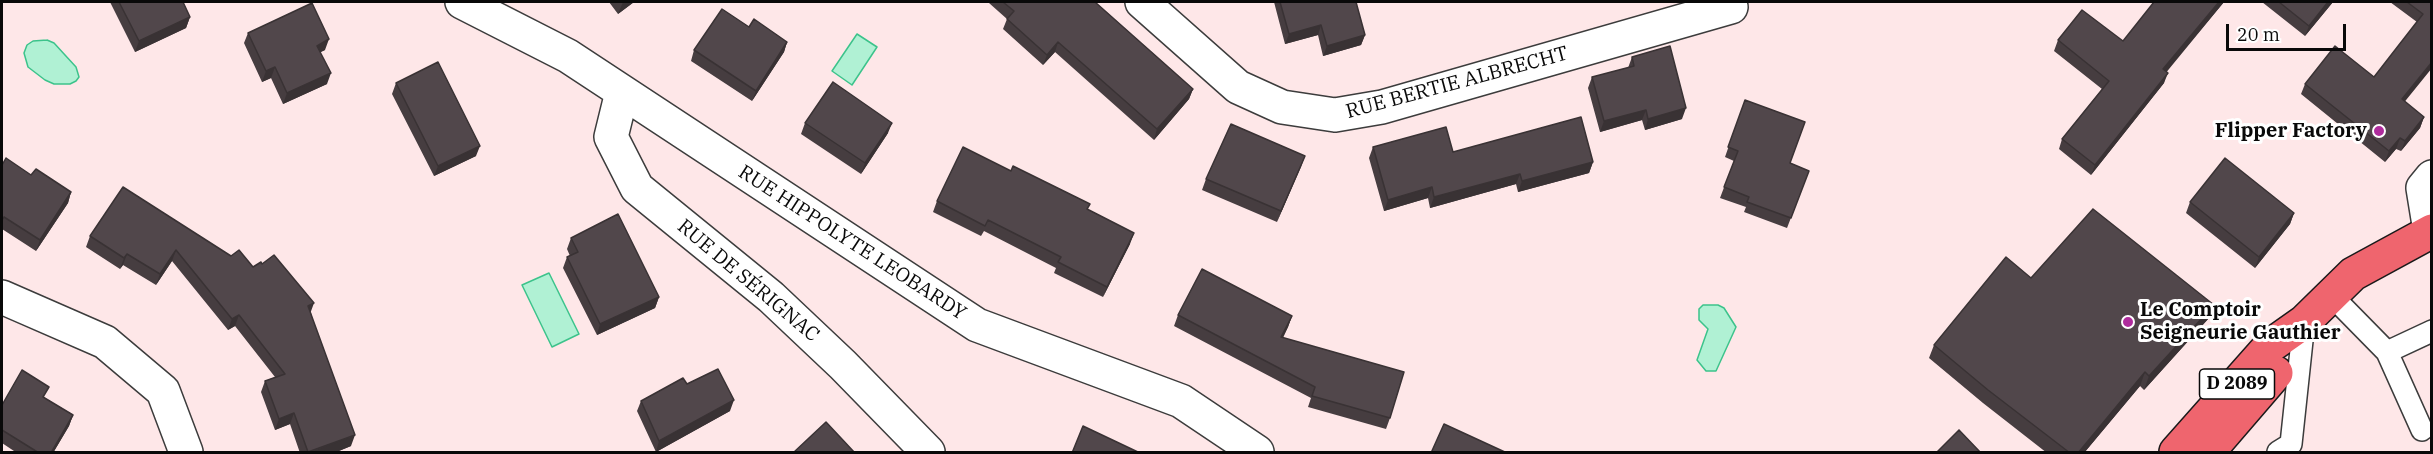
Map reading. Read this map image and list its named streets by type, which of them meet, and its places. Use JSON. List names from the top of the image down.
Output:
{
  "streets": {
    "main road": ["D 2089"],
    "street": ["RUE BERTIE ALBRECHT", "RUE HIPPOLYTE LEOBARDY", "RUE DE SÉRIGNAC"]
  },
  "crossings": [
    ["RUE HIPPOLYTE LEOBARDY", "RUE DE SÉRIGNAC"]
  ],
  "places": ["Flipper Factory", "Le Comptoir Seigneurie Gauthier"],
  "scale_bar": "20 m"
}
